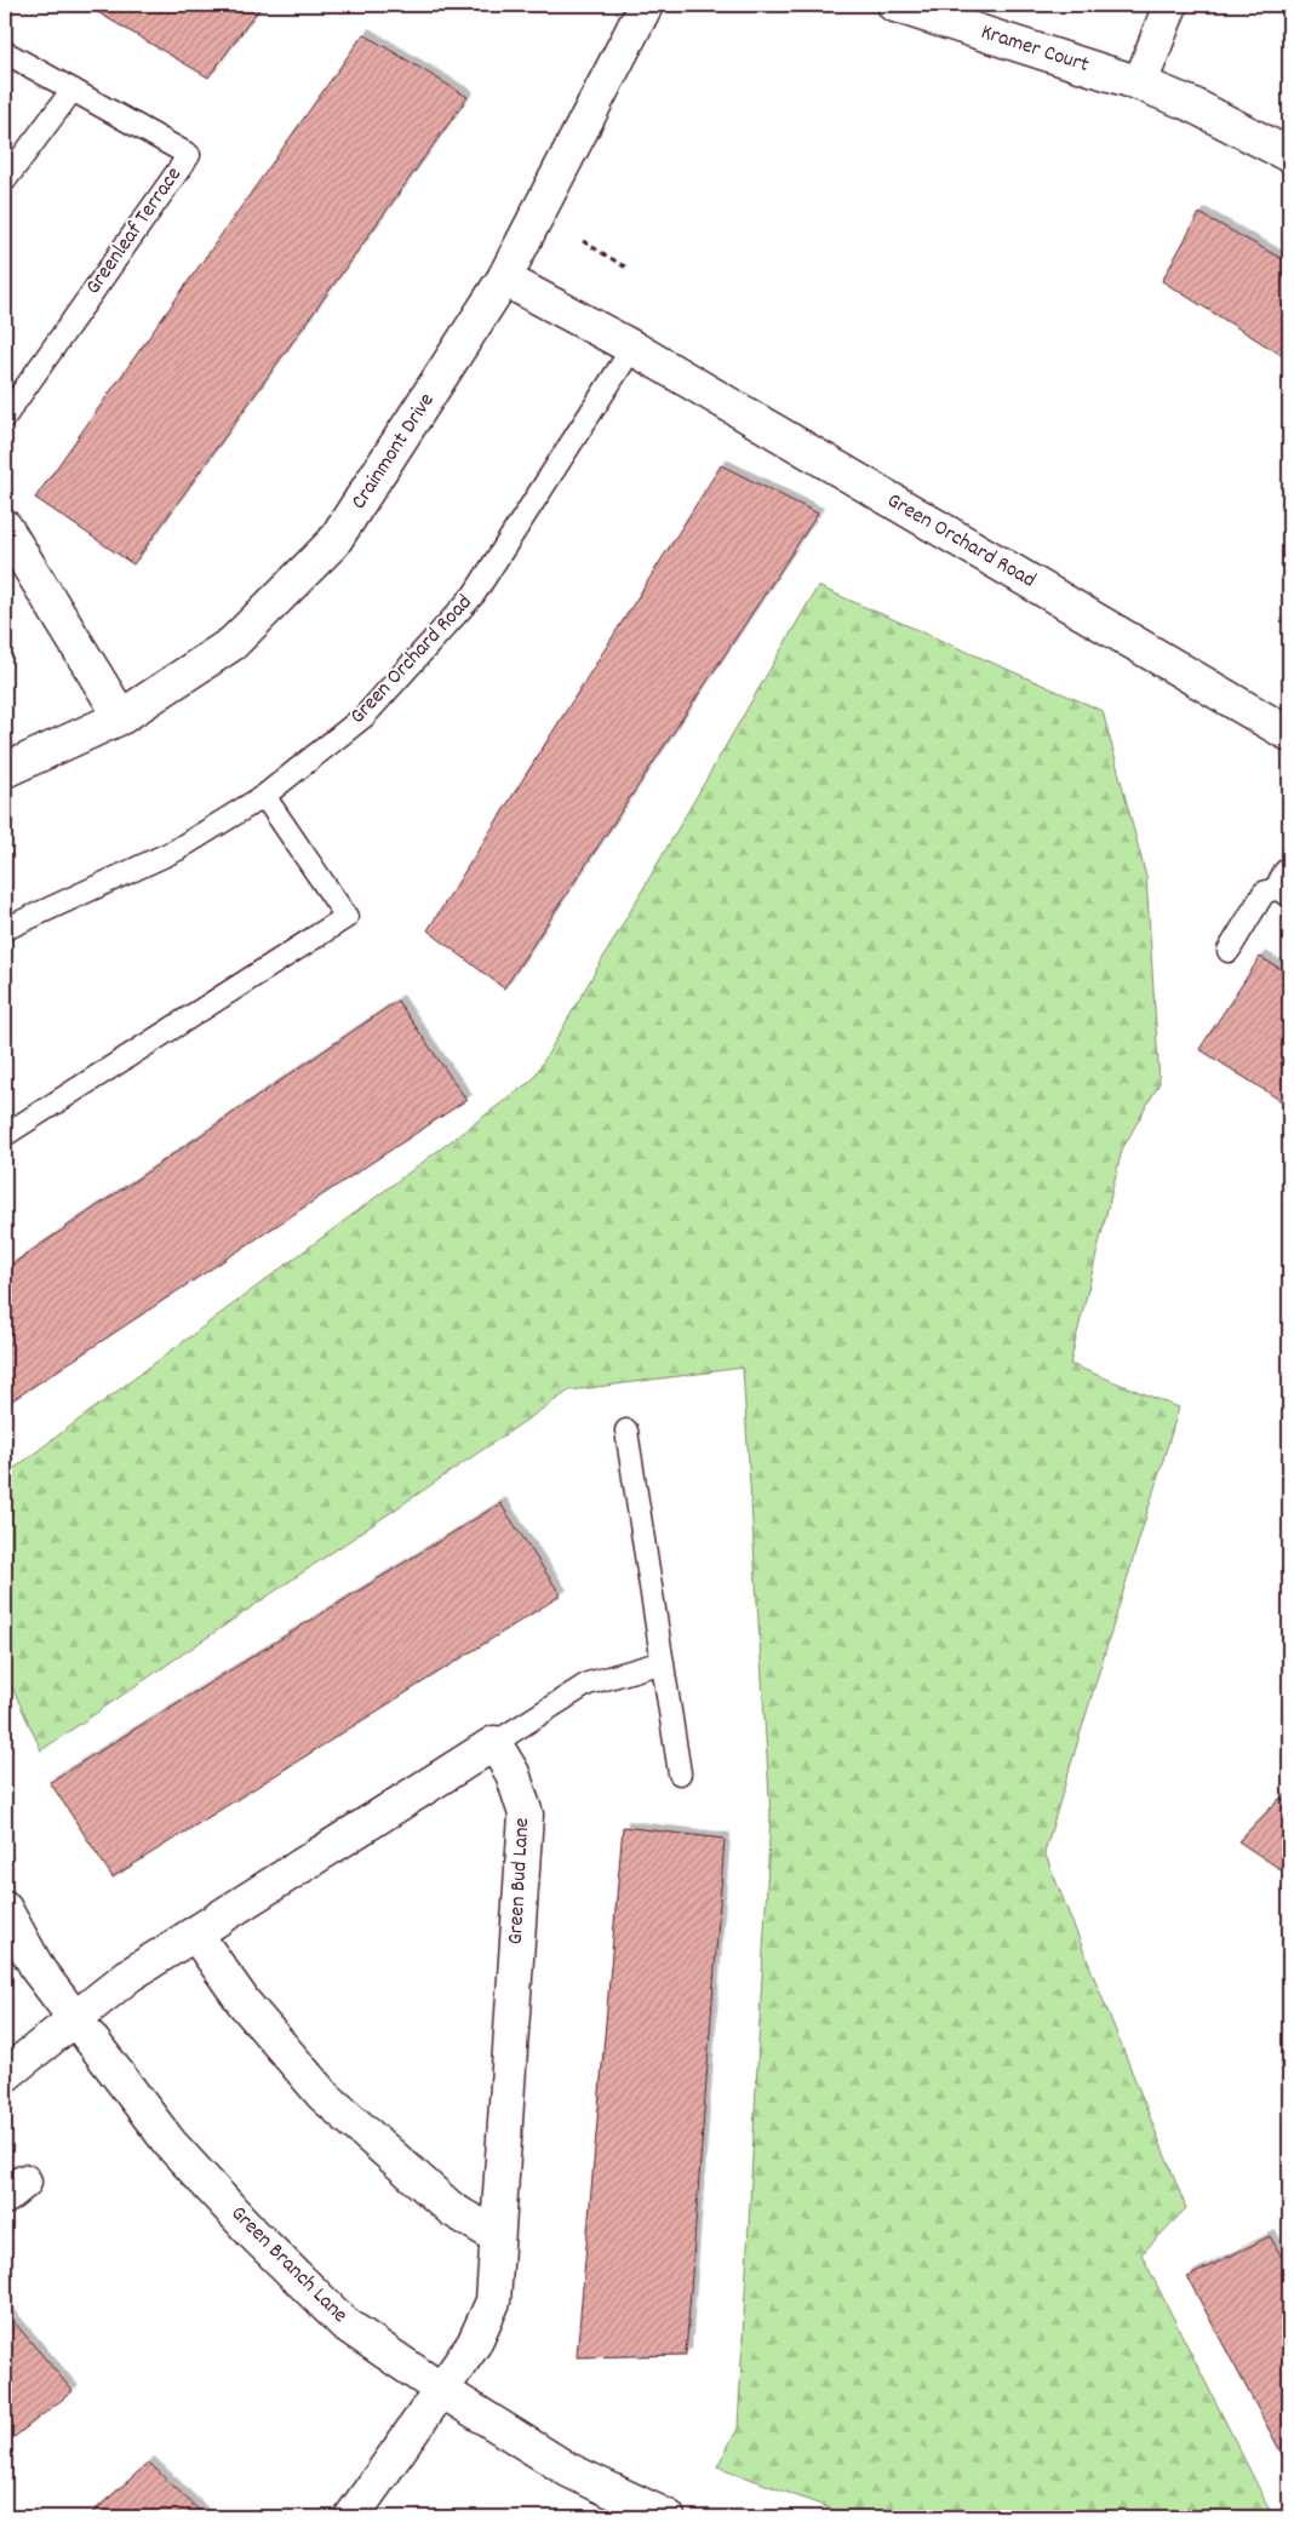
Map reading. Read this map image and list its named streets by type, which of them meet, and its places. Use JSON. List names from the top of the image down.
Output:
{
  "streets": {
    "street": [
      "Kramer Court",
      "Crainmont Drive",
      "Green Orchard Road",
      "Green Bud Lane",
      "Green Branch Lane"
    ],
    "lane": ["Greenleaf Terrace"]
  },
  "crossings": [
    ["Crainmont Drive", "Green Orchard Road"],
    ["Green Bud Lane", "Green Branch Lane"]
  ]
}
